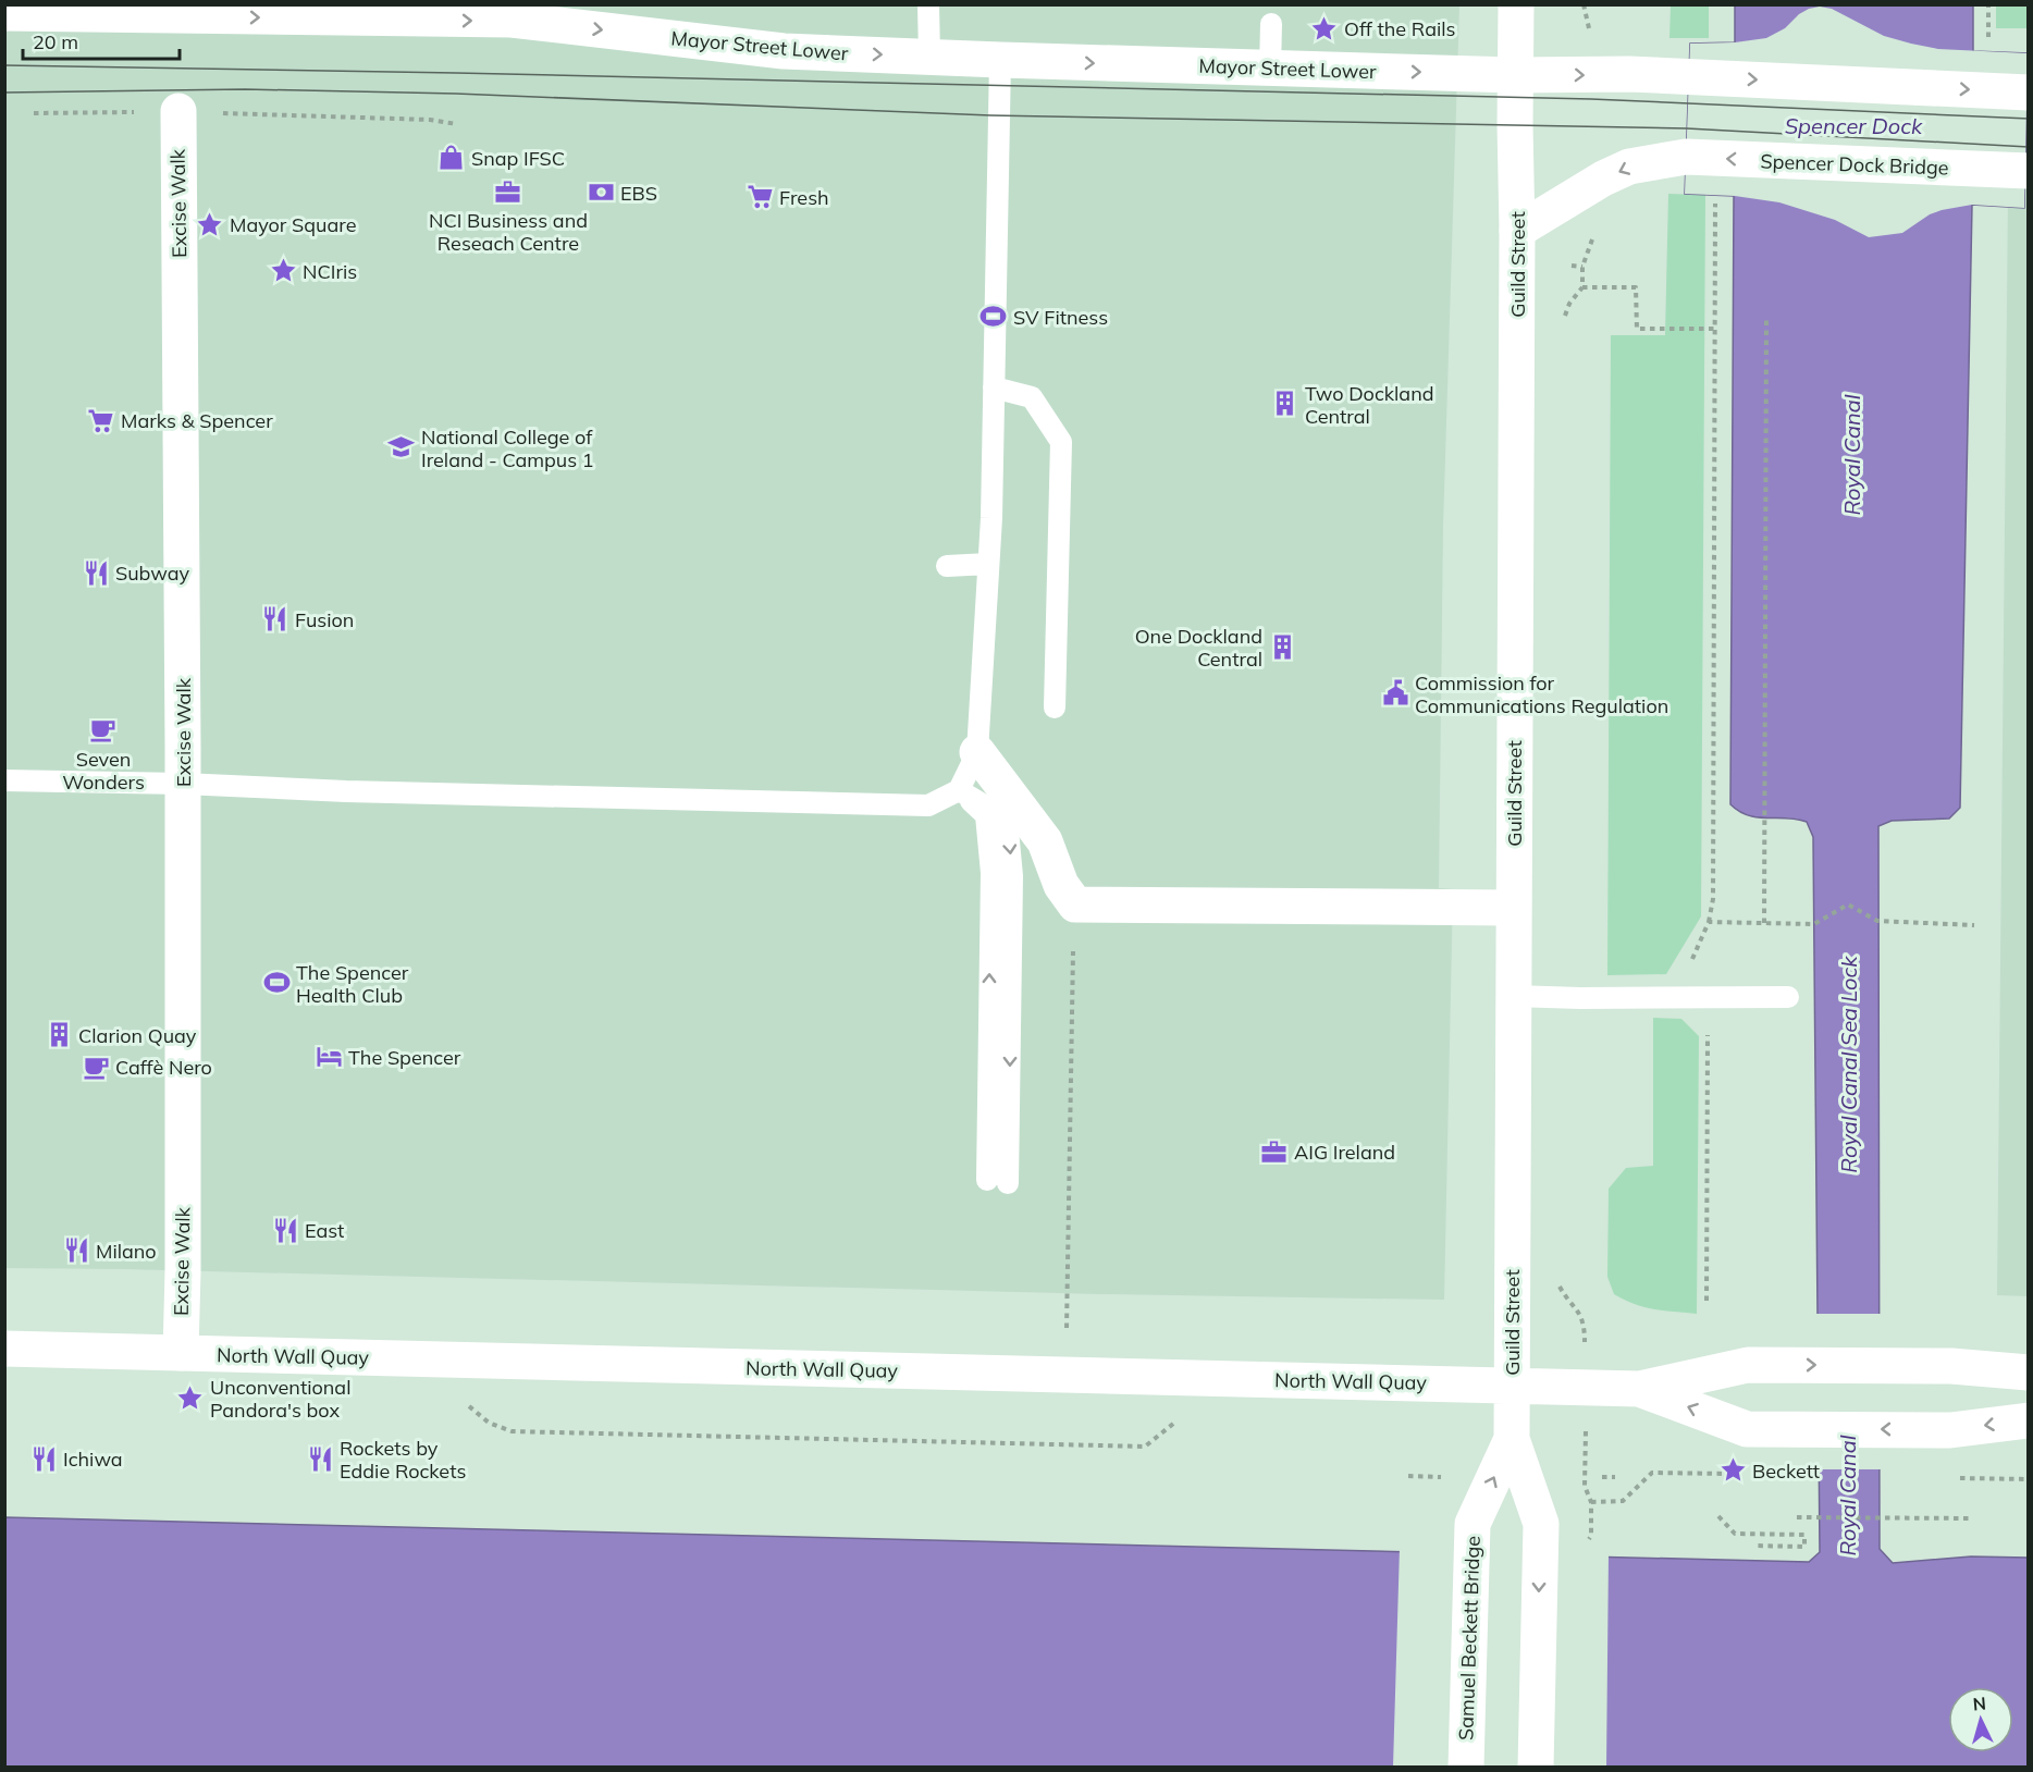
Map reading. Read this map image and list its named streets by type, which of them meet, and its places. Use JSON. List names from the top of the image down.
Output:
{
  "streets": {
    "street": [
      "Mayor Street Lower",
      "Spencer Dock Bridge",
      "Excise Walk",
      "Guild Street",
      "North Wall Quay",
      "Samuel Beckett Bridge"
    ]
  },
  "crossings": [
    ["Mayor Street Lower", "Guild Street"],
    ["Spencer Dock Bridge", "Guild Street"],
    ["Excise Walk", "North Wall Quay"],
    ["Guild Street", "North Wall Quay"],
    ["Guild Street", "Samuel Beckett Bridge"],
    ["North Wall Quay", "Samuel Beckett Bridge"]
  ],
  "one_way": ["Mayor Street Lower", "Spencer Dock Bridge"],
  "water": ["Spencer Dock", "Royal Canal", "Royal Canal Sea Lock"],
  "places": {
    "place": [
      "Off the Rails",
      "Mayor Square",
      "NCIris",
      "Unconventional Pandora's box",
      "Beckett"
    ],
    "shop": ["Snap IFSC"],
    "office": ["NCI Business and Reseach Centre", "AIG Ireland"],
    "bank": ["EBS"],
    "supermarket": ["Fresh", "Marks & Spencer"],
    "sports": ["SV Fitness", "The Spencer Health Club"],
    "building": ["Two Dockland Central", "One Dockland Central", "Clarion Quay"],
    "school or university": ["National College of Ireland - Campus 1"],
    "restaurant": [
      "Subway",
      "Fusion",
      "East",
      "Milano",
      "Ichiwa",
      "Rockets by Eddie Rockets"
    ],
    "public building": ["Commission for Communications Regulation"],
    "cafe": ["Seven Wonders", "Caffè Nero"],
    "hotel": ["The Spencer"]
  },
  "scale_bar": "20 m",
  "north": "top"
}
